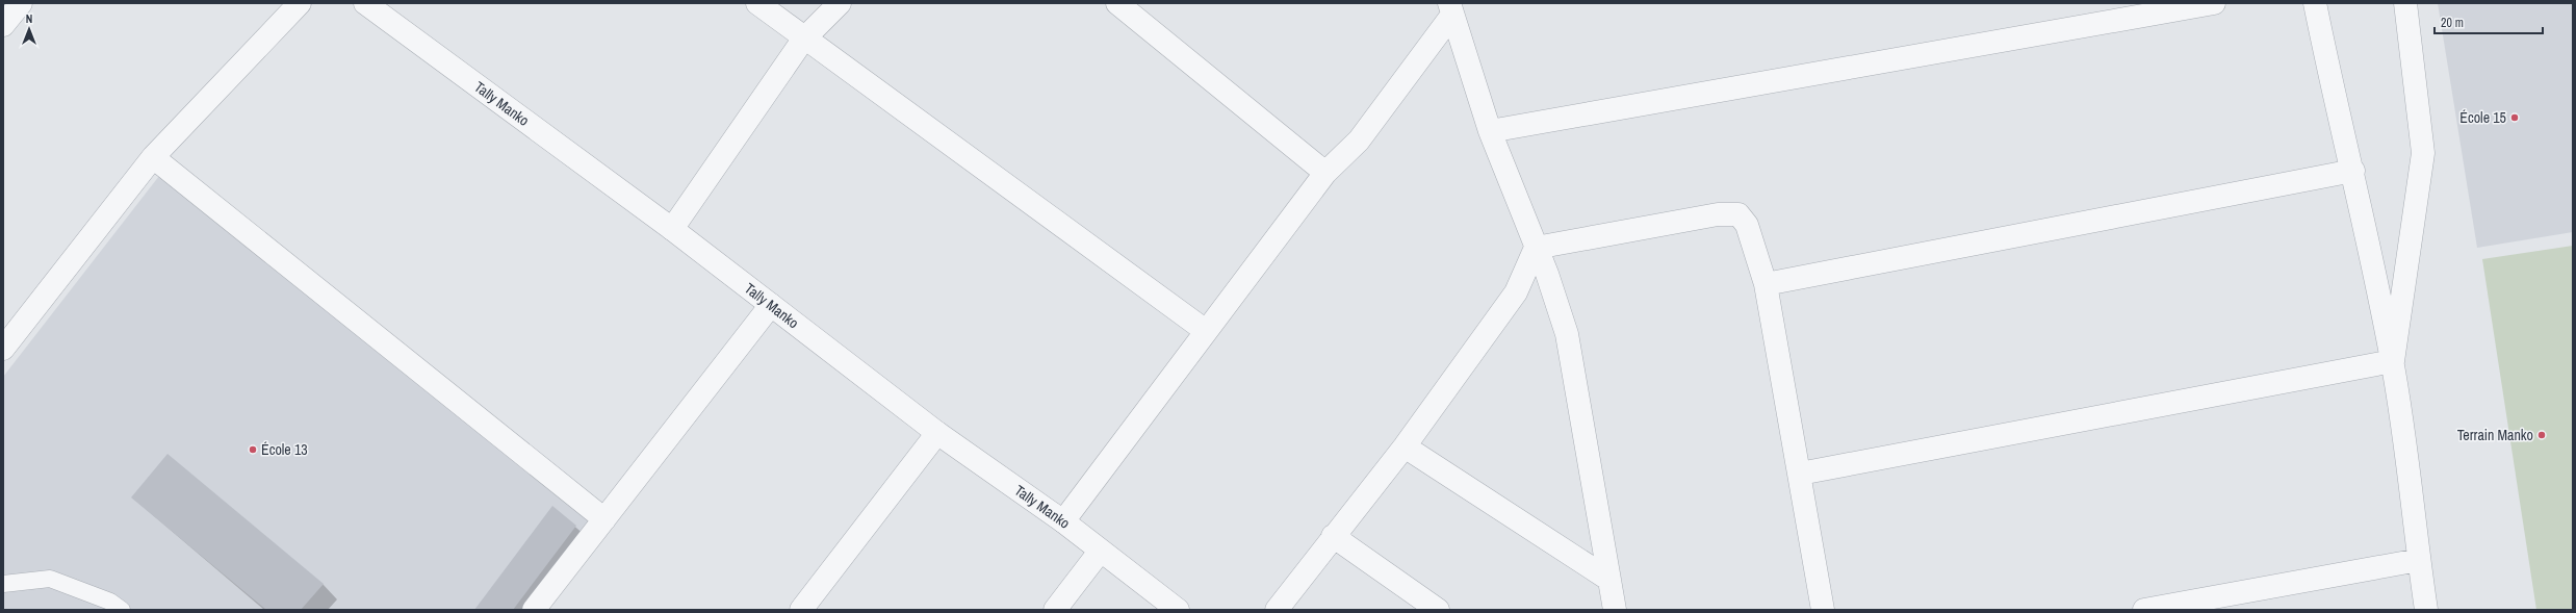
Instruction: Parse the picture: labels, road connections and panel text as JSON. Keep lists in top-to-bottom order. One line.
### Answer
{"streets":{"street":["Tally Manko"]},"places":["École 15","Terrain Manko","École 13"],"scale_bar":"20 m","north":"top"}
